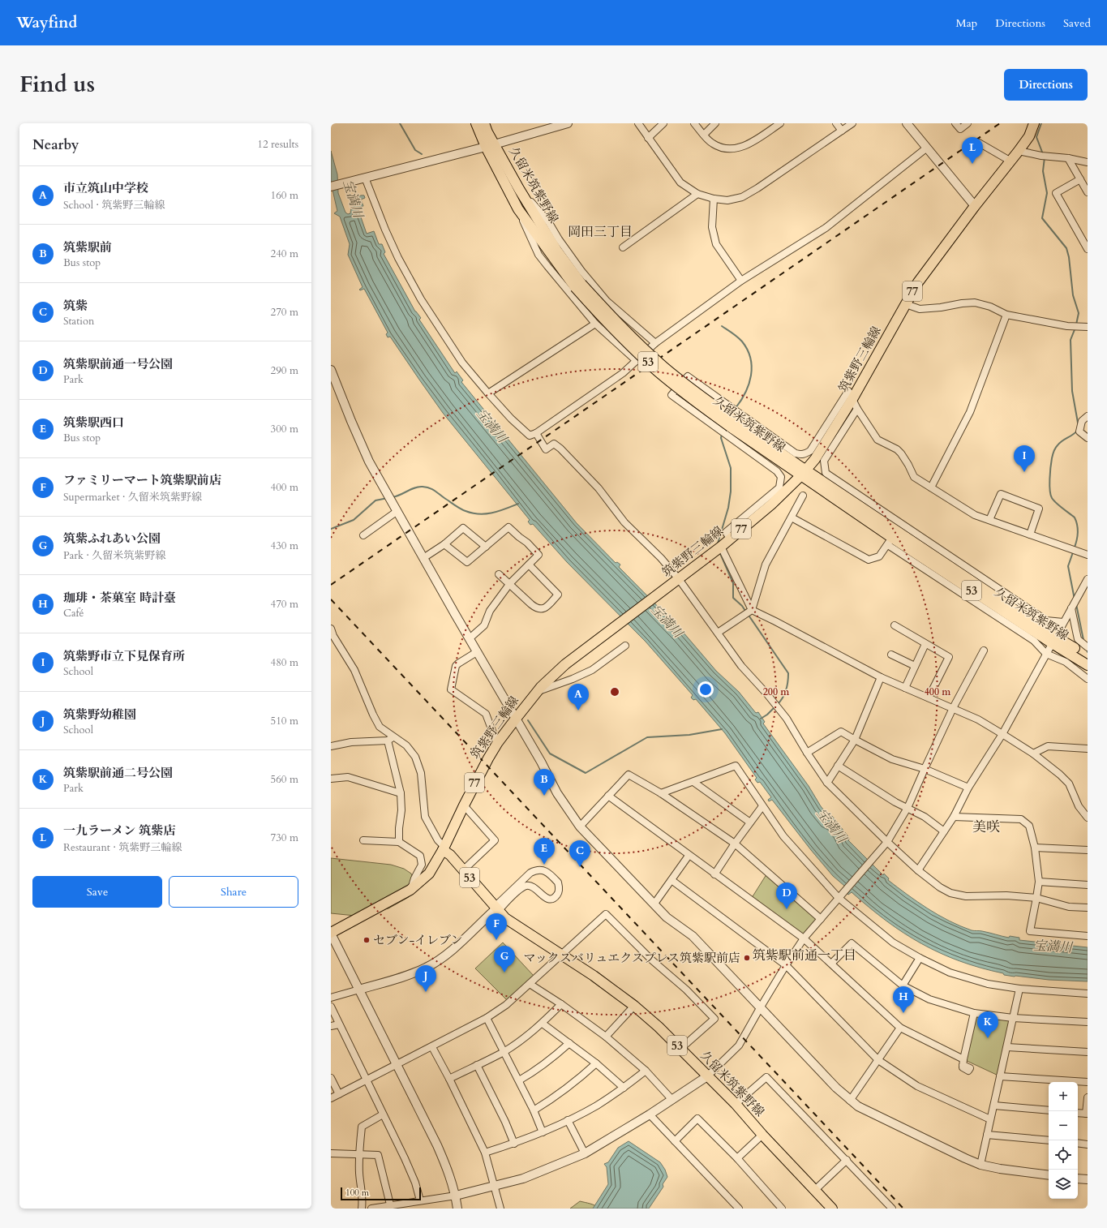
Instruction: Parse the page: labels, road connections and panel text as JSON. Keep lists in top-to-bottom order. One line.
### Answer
{"streets":{"main road":["久留米筑紫野線","77","筑紫野三輪線","53"]},"crossings":[["久留米筑紫野線","筑紫野三輪線"]],"districts":["岡田三丁目","美咲","筑紫駅前通一丁目"],"water":["宝満川"],"places":["セブン-イレブン","マックスバリュエクスプレス筑紫駅前店"],"scale_bar":"100 m","page":{"header":"Wayfind","nav":["Map","Directions","Saved"],"title":"Find us","buttons":["Directions",["Save","Share"]],"heading":["Nearby","12 results"],"pins":["L","I","A","B","E","C","D","F","G","J","H","K"],"list":[{"mark":"A","name":"市立筑山中学校","note":"School · 筑紫野三輪線","value":"160 m"},{"mark":"B","name":"筑紫駅前","note":"Bus stop","value":"240 m"},{"mark":"C","name":"筑紫","note":"Station","value":"270 m"},{"mark":"D","name":"筑紫駅前通一号公園","note":"Park","value":"290 m"},{"mark":"E","name":"筑紫駅西口","note":"Bus stop","value":"300 m"},{"mark":"F","name":"ファミリーマート筑紫駅前店","note":"Supermarket · 久留米筑紫野線","value":"400 m"},{"mark":"G","name":"筑紫ふれあい公園","note":"Park · 久留米筑紫野線","value":"430 m"},{"mark":"H","name":"珈琲・茶菓室 時計臺","note":"Café","value":"470 m"},{"mark":"I","name":"筑紫野市立下見保育所","note":"School","value":"480 m"},{"mark":"J","name":"筑紫野幼稚園","note":"School","value":"510 m"},{"mark":"K","name":"筑紫駅前通二号公園","note":"Park","value":"560 m"},{"mark":"L","name":"一九ラーメン 筑紫店","note":"Restaurant · 筑紫野三輪線","value":"730 m"}],"map_buttons":["+","−"],"scale":"100 m"},"rings":["200 m","400 m"]}
